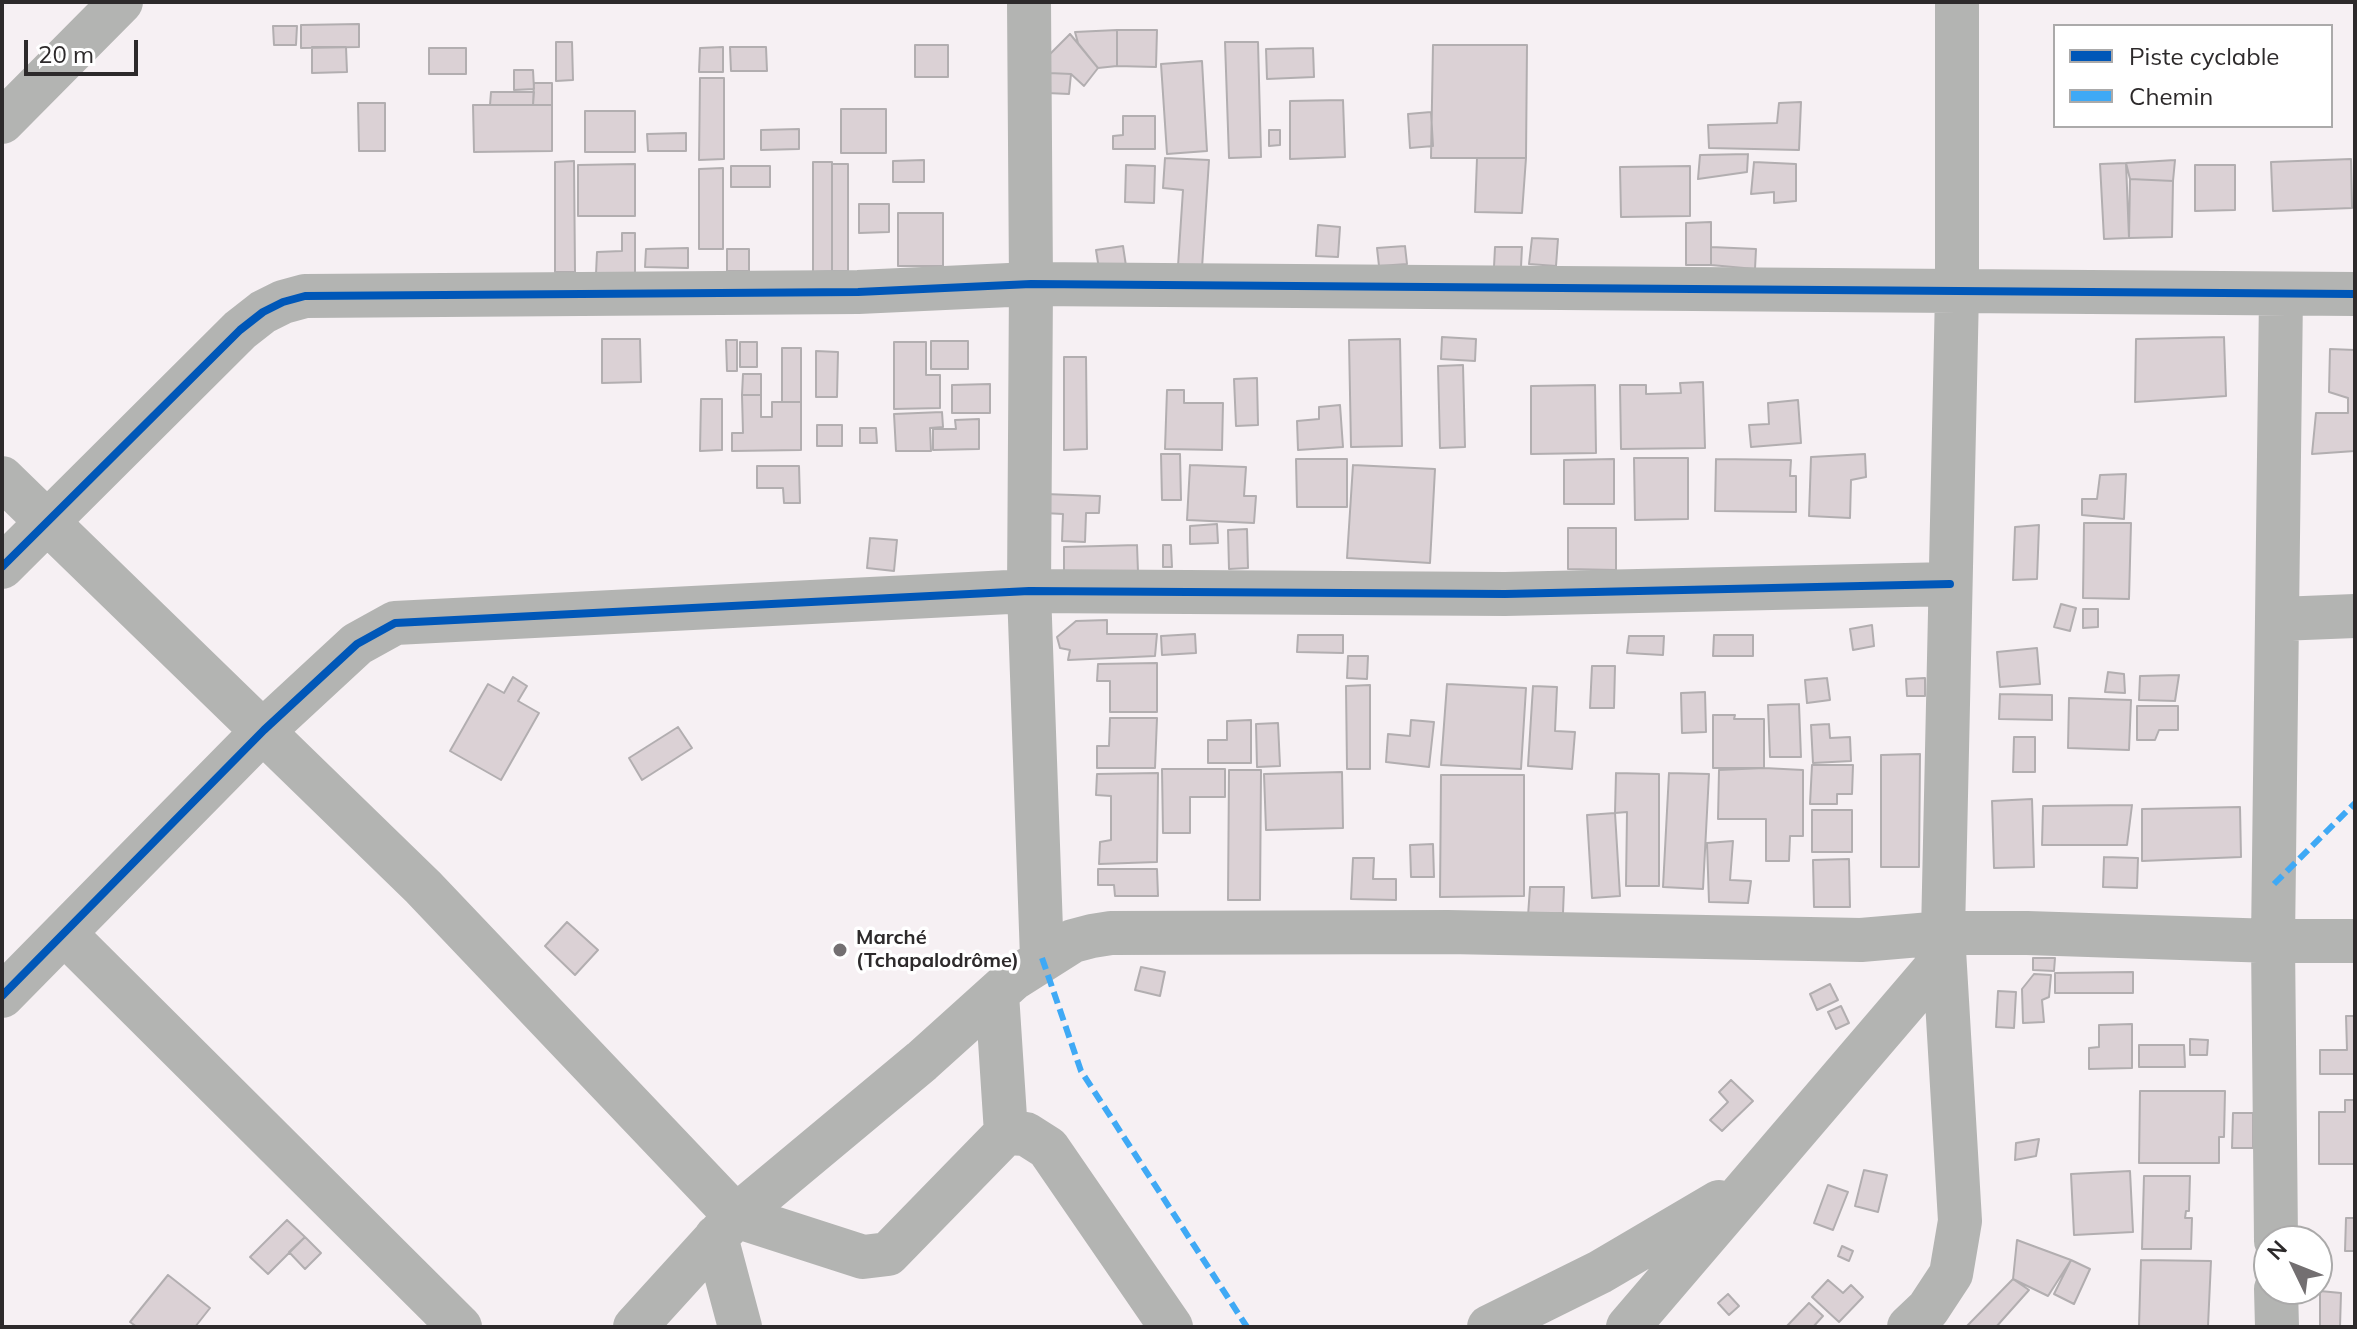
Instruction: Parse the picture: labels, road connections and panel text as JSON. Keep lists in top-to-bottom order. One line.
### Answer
{"places":["Marché (Tchapalodrôme)"],"legend":["Piste cyclable","Chemin"],"scale_bar":"20 m","north":"top left"}
